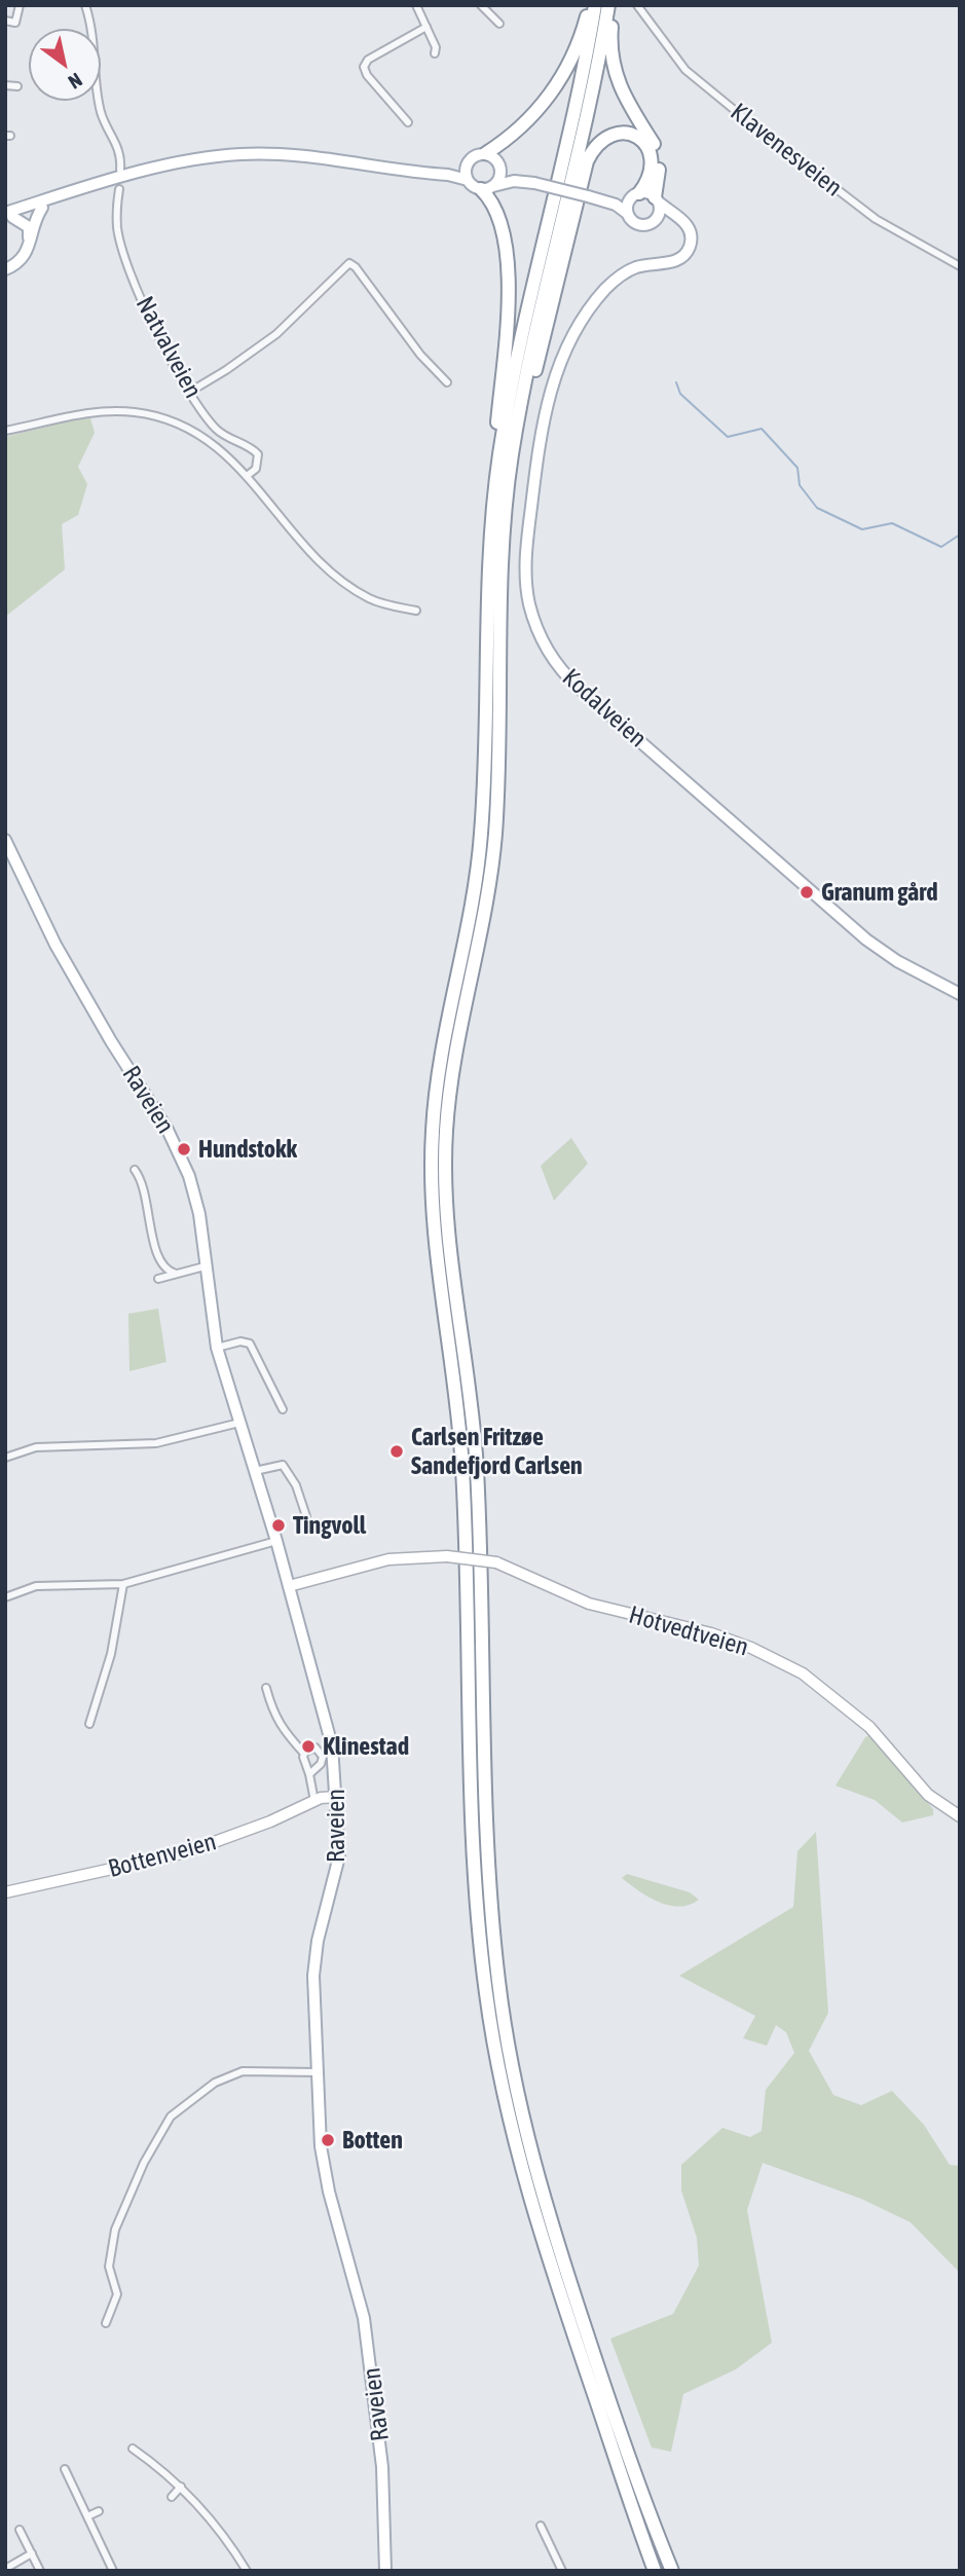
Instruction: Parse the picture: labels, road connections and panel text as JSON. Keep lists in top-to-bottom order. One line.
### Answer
{"streets":{"main road":["Kodalveien","Raveien","Hotvedtveien","Bottenveien"],"street":["Klavenesveien","Natvalveien"]},"crossings":[["Raveien","Hotvedtveien"],["Raveien","Bottenveien"]],"places":["Granum gård","Hundstokk","Carlsen Fritzøe Sandefjord Carlsen","Tingvoll","Klinestad","Botten"],"north":"bottom right"}
